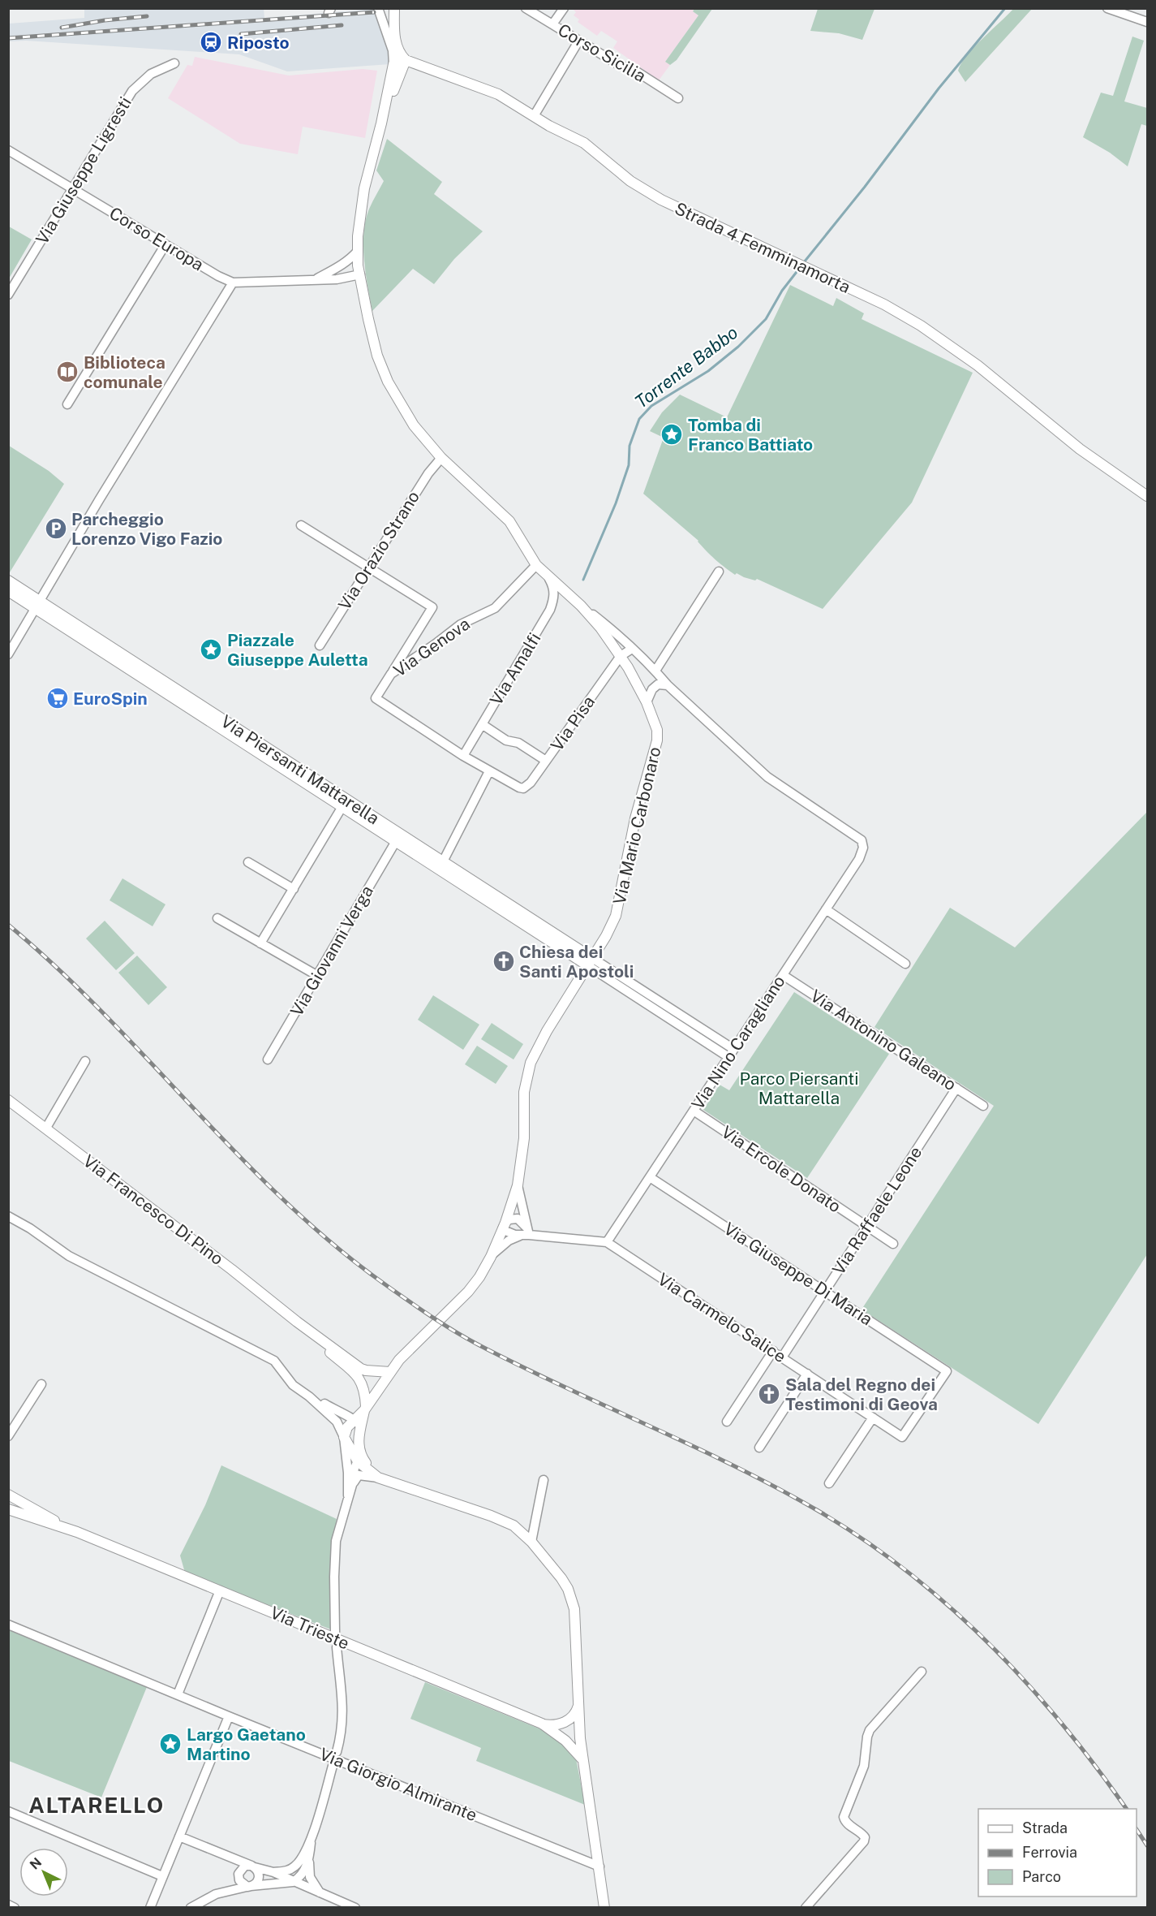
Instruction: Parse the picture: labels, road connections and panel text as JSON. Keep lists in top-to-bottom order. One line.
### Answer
{"streets":{"street":["Corso Sicilia","Via Giuseppe Ligresti","Corso Europa","Strada 4 Femminamorta","Via Orazio Strano","Via Genova","Via Amalfi","Via Pisa","Via Piersanti Mattarella","Via Mario Carbonaro","Via Giovanni Verga","Via Antonino Galeano","Via Nino Caragliano","Via Ercole Donato","Via Francesco Di Pino","Via Raffaele Leone","Via Giuseppe Di Maria","Via Carmelo Salice","Via Trieste","Via Giorgio Almirante"]},"crossings":[["Via Giuseppe Ligresti","Corso Europa"],["Corso Europa","Via Mario Carbonaro"],["Via Orazio Strano","Via Mario Carbonaro"],["Via Genova","Via Amalfi"],["Via Genova","Via Pisa"],["Via Genova","Via Mario Carbonaro"],["Via Amalfi","Via Mario Carbonaro"],["Via Pisa","Via Mario Carbonaro"],["Via Piersanti Mattarella","Via Mario Carbonaro"],["Via Piersanti Mattarella","Via Giovanni Verga"],["Via Antonino Galeano","Via Nino Caragliano"],["Via Antonino Galeano","Via Raffaele Leone"],["Via Nino Caragliano","Via Ercole Donato"],["Via Nino Caragliano","Via Giuseppe Di Maria"],["Via Nino Caragliano","Via Carmelo Salice"],["Via Ercole Donato","Via Raffaele Leone"],["Via Raffaele Leone","Via Giuseppe Di Maria"],["Via Raffaele Leone","Via Carmelo Salice"],["Via Giuseppe Di Maria","Via Carmelo Salice"]],"districts":["ALTARELLO"],"water":["Torrente Babbo"],"parks":["Parco Piersanti Mattarella"],"places":{"station":["Riposto"],"library":["Biblioteca comunale"],"place":["Tomba di Franco Battiato","Piazzale Giuseppe Auletta","Largo Gaetano Martino"],"parking":["Parcheggio Lorenzo Vigo Fazio"],"supermarket":["EuroSpin"],"church":["Chiesa dei Santi Apostoli","Sala del Regno dei Testimoni di Geova"]},"legend":["Strada","Ferrovia","Parco"],"north":"top left"}
